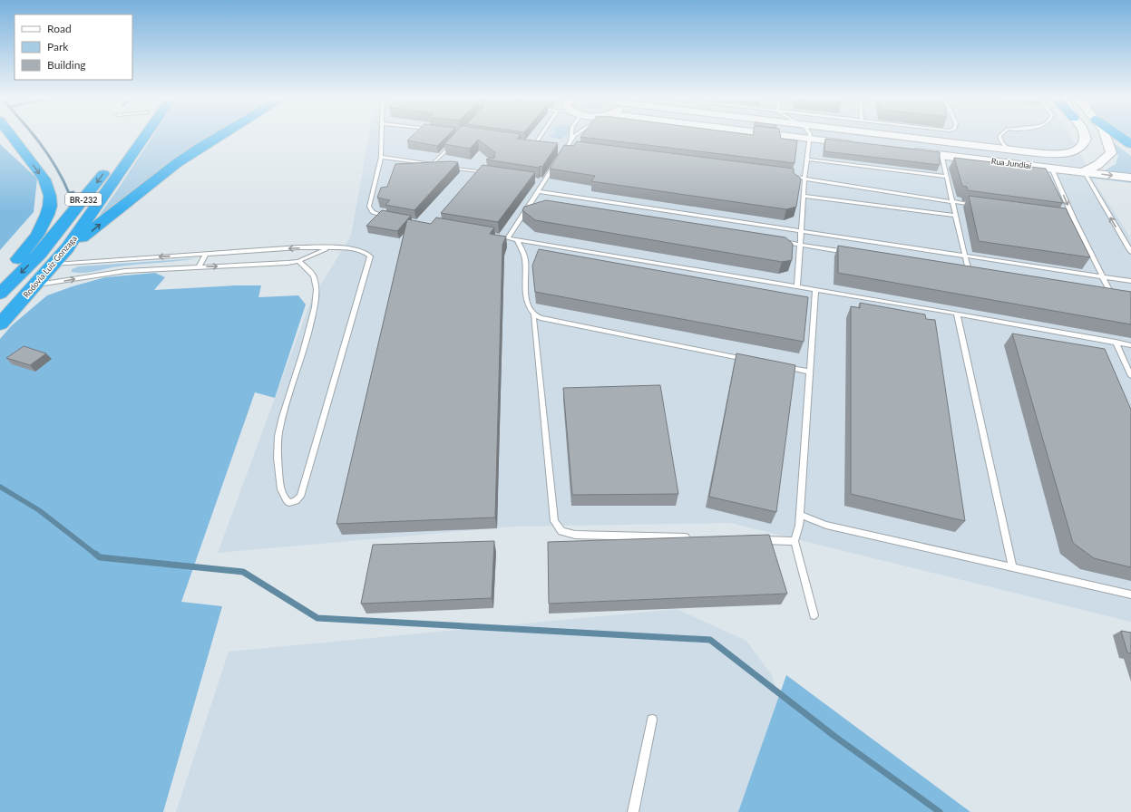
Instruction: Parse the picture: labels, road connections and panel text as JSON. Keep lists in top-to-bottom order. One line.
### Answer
{"streets":{"highway":["BR-232","Rodovia Luiz Gonzaga"],"street":["Rua Jundiaí"]},"legend":["Road","Park","Building"]}
